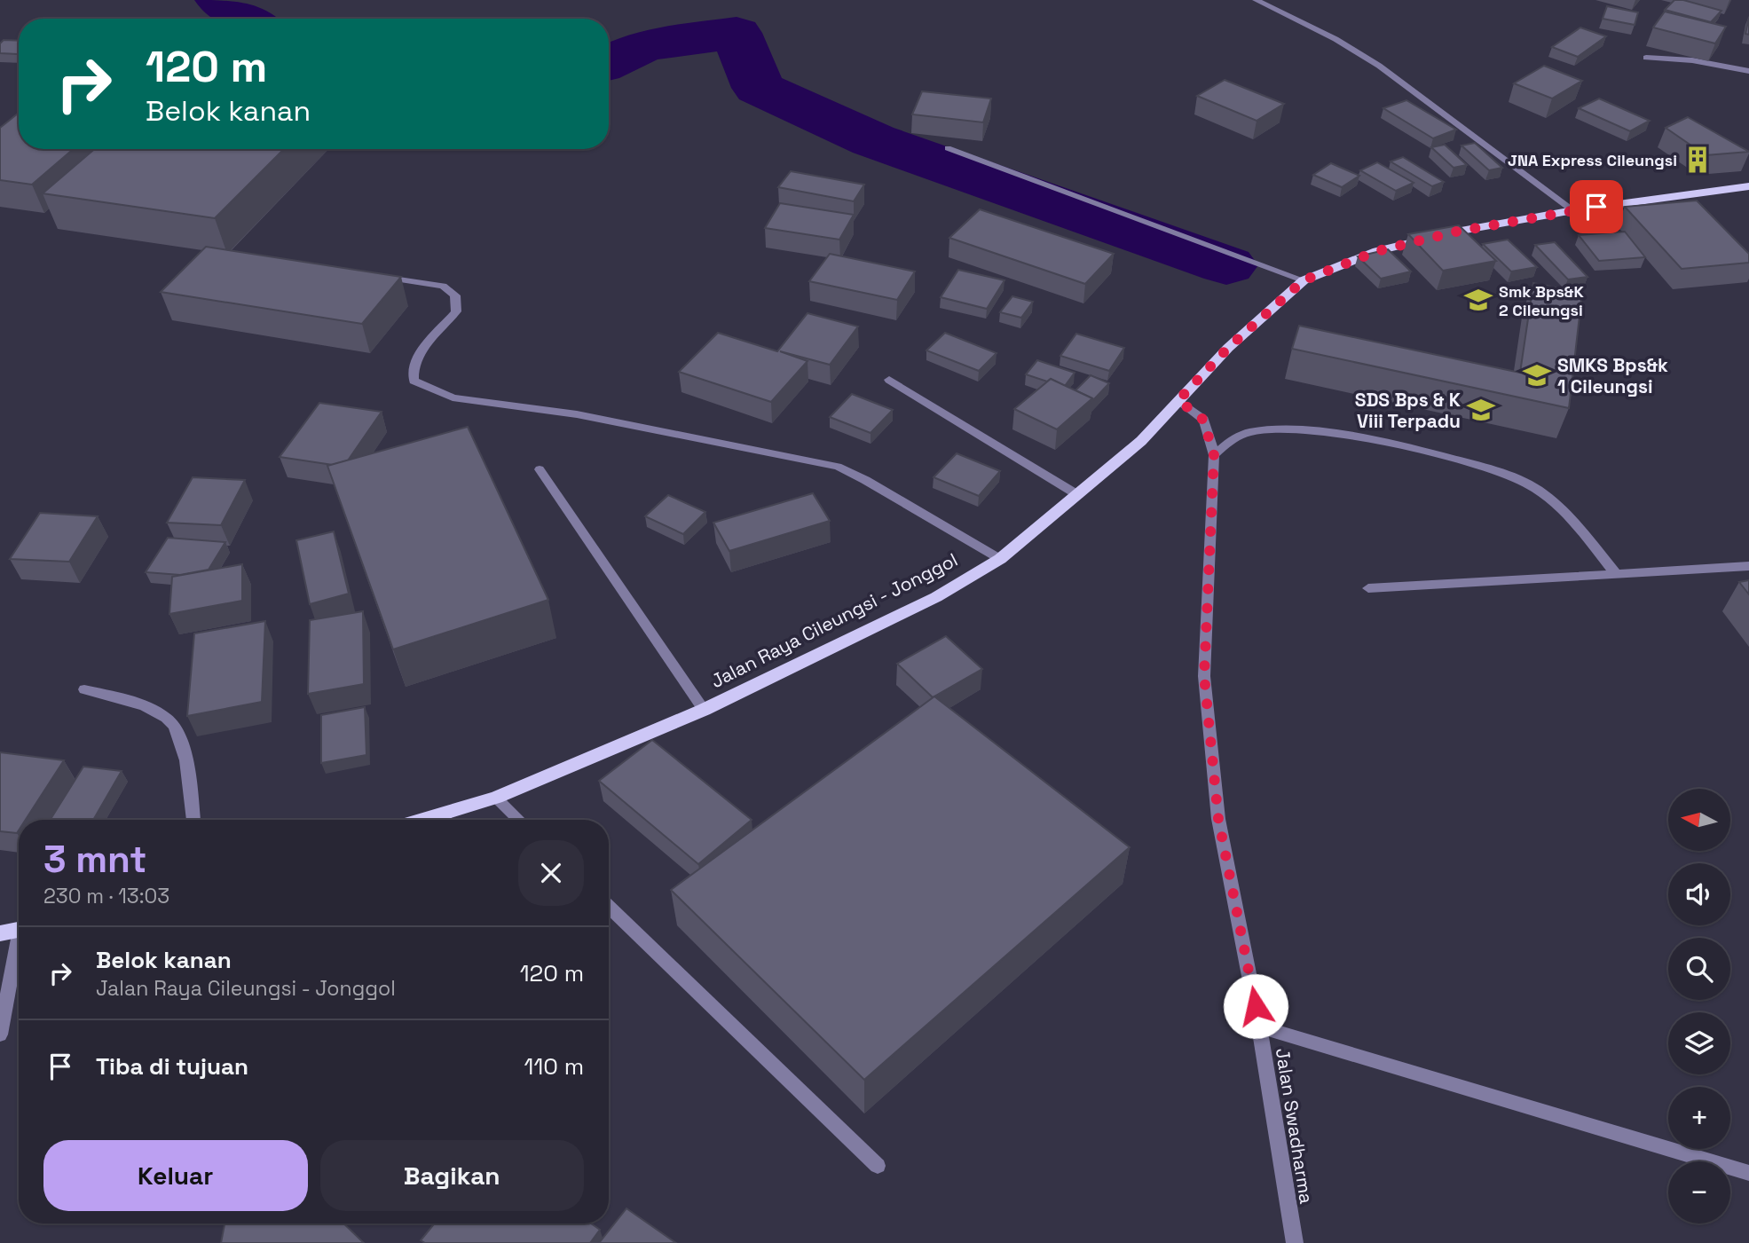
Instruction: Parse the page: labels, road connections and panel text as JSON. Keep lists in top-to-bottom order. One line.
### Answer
{"streets":{"main road":["Jalan Raya Cileungsi - Jonggol"],"street":["Jalan Swadharma"]},"crossings":[["Jalan Raya Cileungsi - Jonggol","Jalan Swadharma"]],"places":{"building":["JNA Express Cileungsi"],"school or university":["Smk Bps&K 2 Cileungsi","SMKS Bps&k 1 Cileungsi","SDS Bps & K Viii Terpadu"]},"north":"left","page":{"turn":["120 m","Belok kanan"],"map_buttons":["+","−"],"heading":["3 mnt","230 m · 13:03"],"list":[{"name":"Belok kanan","note":"Jalan Raya Cileungsi - Jonggol","value":"120 m"},{"name":"Tiba di tujuan","value":"110 m"}],"buttons":["Keluar","Bagikan"]}}
